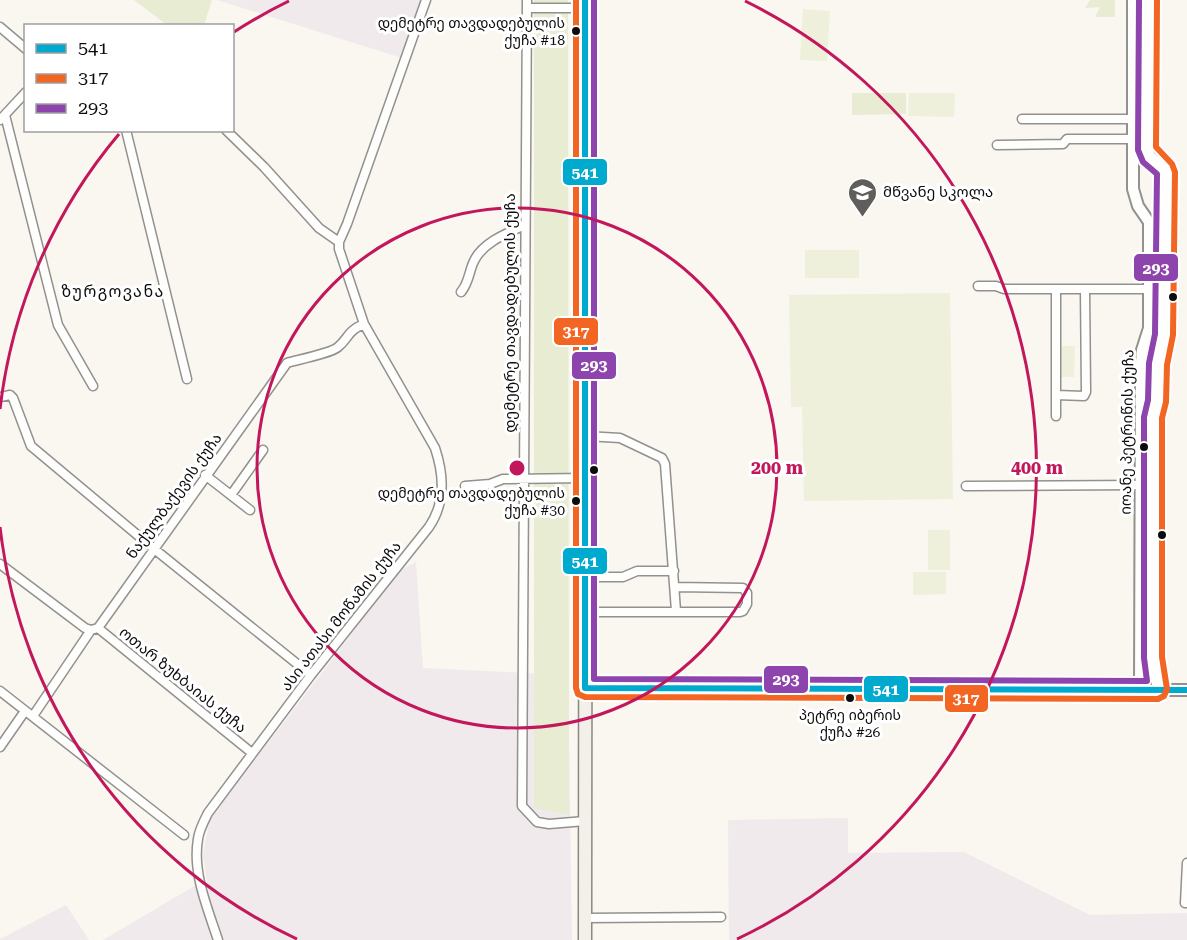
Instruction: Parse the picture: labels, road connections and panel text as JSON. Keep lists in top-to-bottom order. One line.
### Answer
{"streets":{"street":["დემეტრე თავდადებულის ქუჩა","იოანე პეტრიწის ქუჩა","ნაქულბაქევის ქუჩა","ასი ათასი მოწამის ქუჩა","ოთარ ზუხბაიას ქუჩა"]},"crossings":[["ნაქულბაქევის ქუჩა","ასი ათასი მოწამის ქუჩა"],["ნაქულბაქევის ქუჩა","ოთარ ზუხბაიას ქუჩა"],["ასი ათასი მოწამის ქუჩა","ოთარ ზუხბაიას ქუჩა"]],"districts":["ზურგოვანა"],"places":{"other":["დემეტრე თავდადებულის ქუჩა #18","დემეტრე თავდადებულის ქუჩა #30","პეტრე იბერის ქუჩა #26"],"school or university":["მწვანე სკოლა"]},"lines":["transit line 541","transit line 317","transit line 293"],"legend":["541","317","293"],"rings":["200 m","400 m"]}
